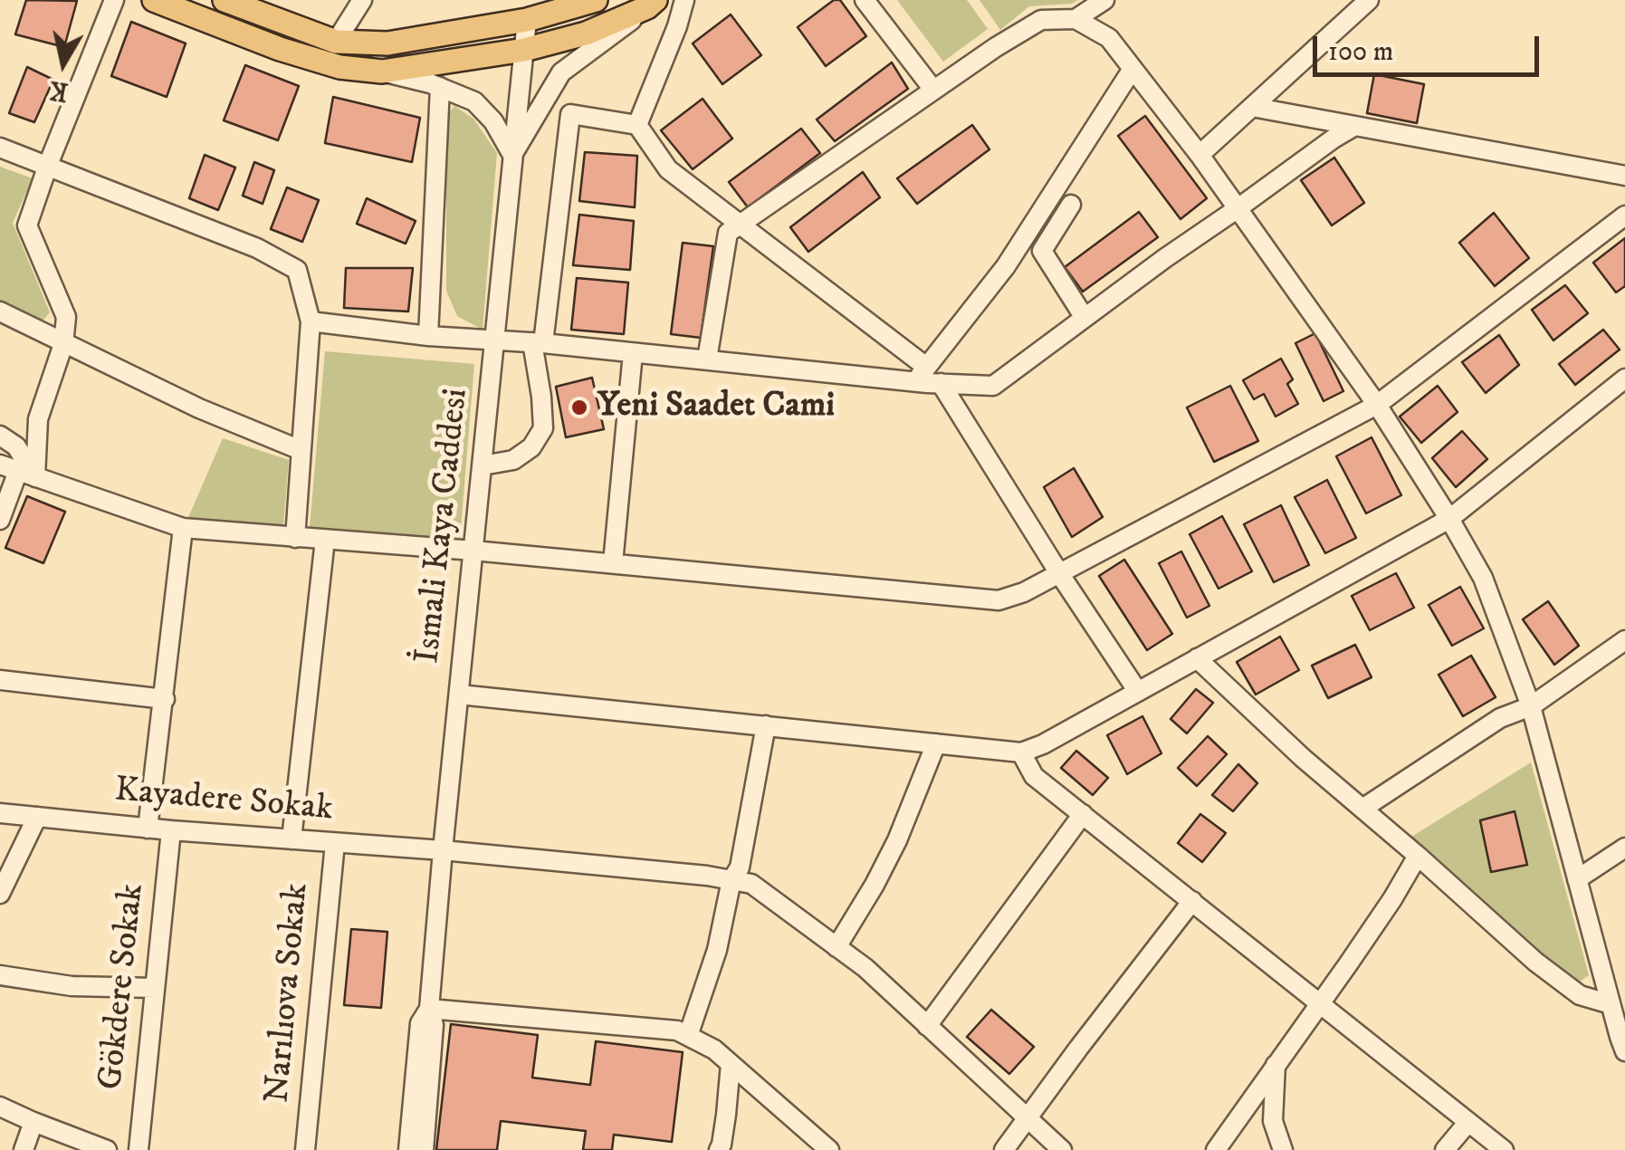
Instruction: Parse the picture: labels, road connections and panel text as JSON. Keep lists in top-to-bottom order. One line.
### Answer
{"streets":{"street":["İsmali Kaya Caddesi","Kayadere Sokak","Gökdere Sokak","Narılıova Sokak"]},"crossings":[["İsmali Kaya Caddesi","Kayadere Sokak"],["Kayadere Sokak","Gökdere Sokak"],["Kayadere Sokak","Narılıova Sokak"]],"places":["Yeni Saadet Cami"],"scale_bar":"100 m","north":"bottom"}
